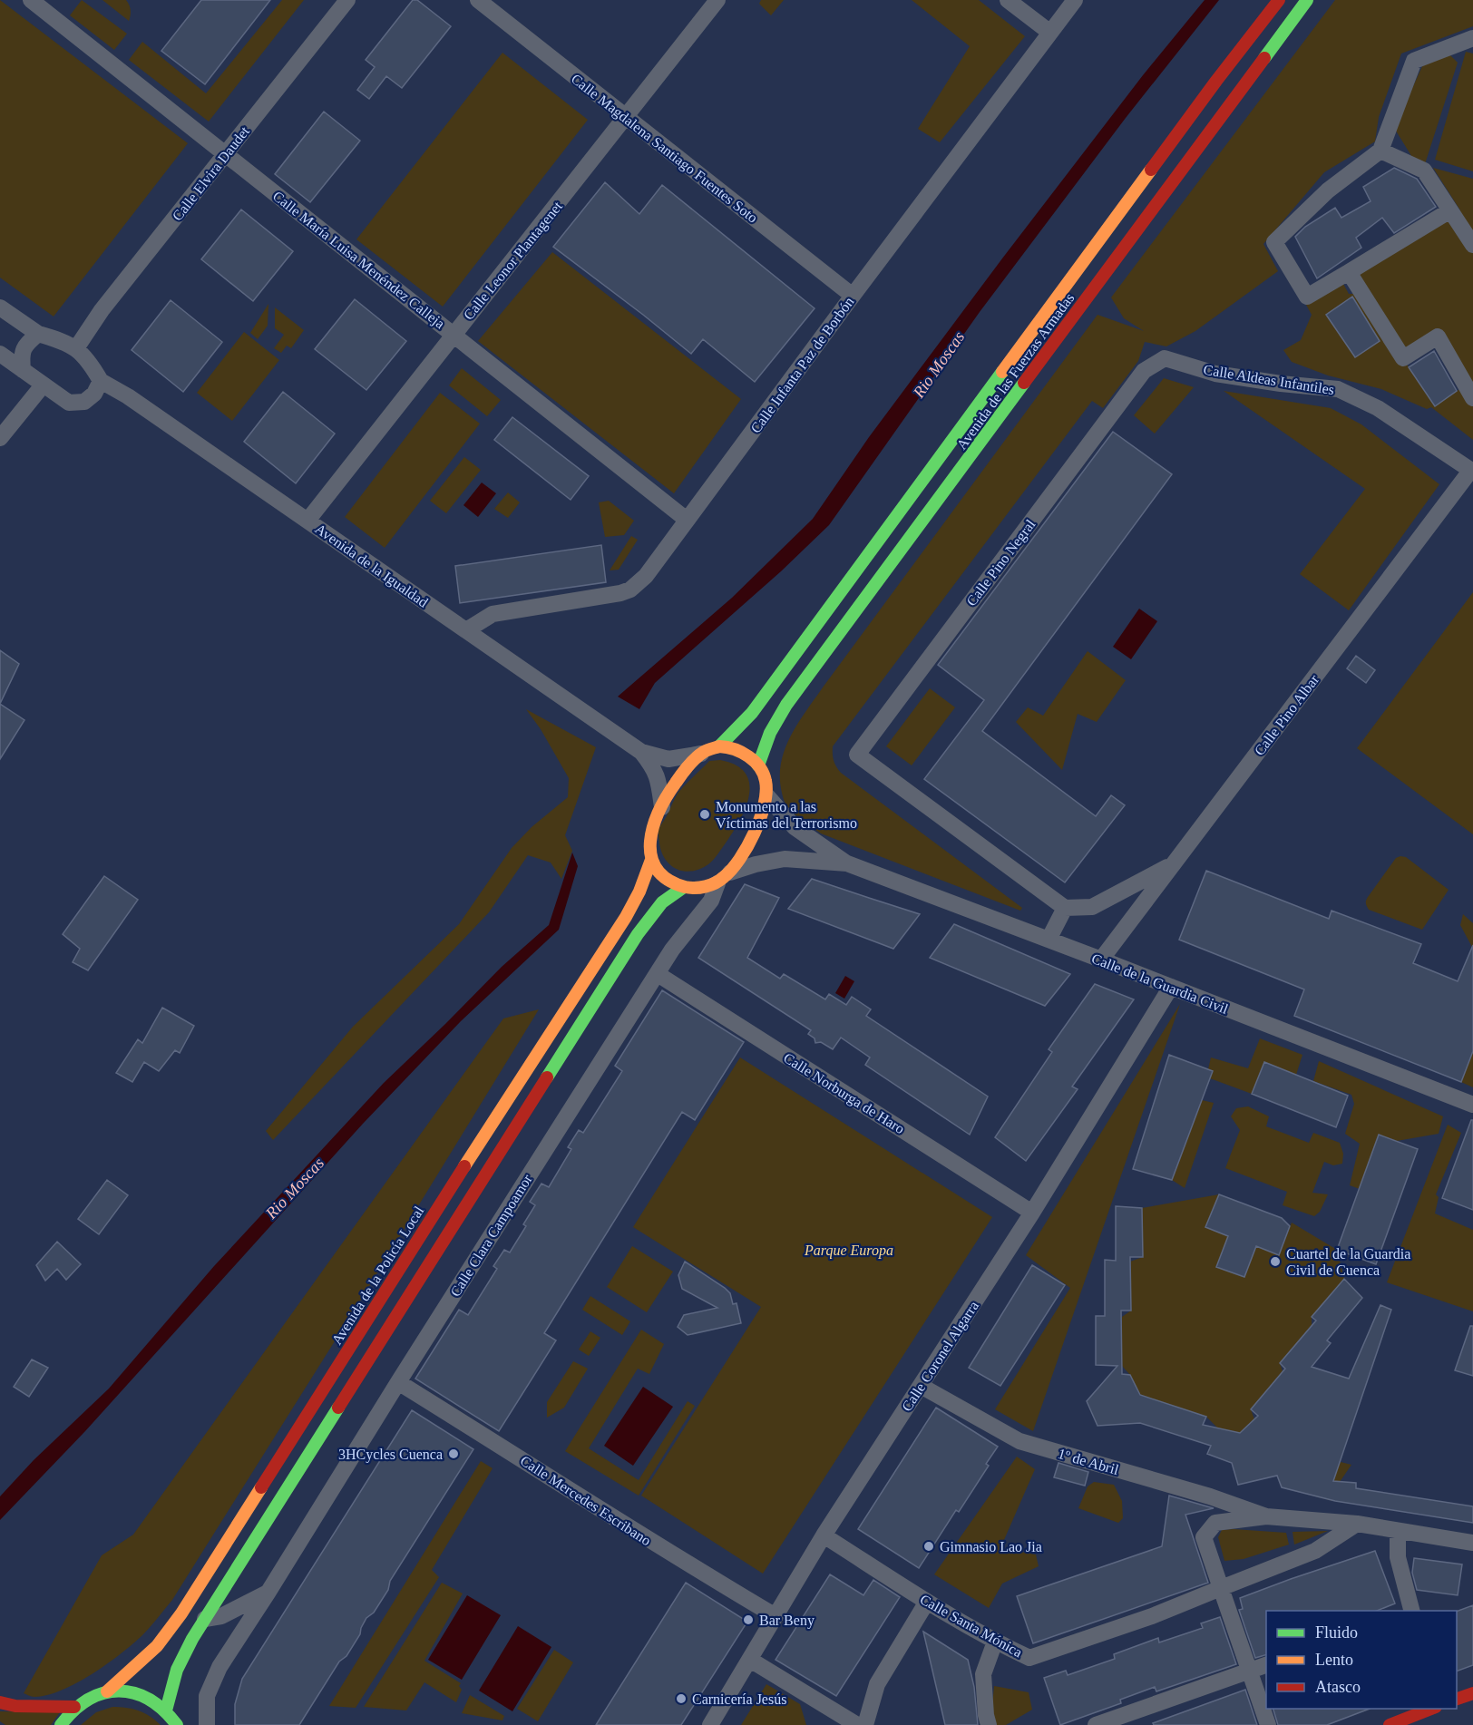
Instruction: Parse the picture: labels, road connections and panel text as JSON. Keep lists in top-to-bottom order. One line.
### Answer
{"streets":{"main road":["Avenida de las Fuerzas Armadas","Avenida de la Policía Local"],"street":["Calle Magdalena Santiago Fuentes Soto","Calle Elvira Daudet","Calle María Luisa Menéndez Calleja","Calle Leonor Plantagenet","Calle Infanta Paz de Borbón","Calle Aldeas Infantiles","Calle Pino Negral","Avenida de la Igualdad","Calle Pino Albar","Calle de la Guardia Civil","Calle Norburga de Haro","Calle Clara Campoamor","Calle Coronel Algarra","1º de Abril","Calle Mercedes Escribano","Calle Santa Mónica"]},"crossings":[["Calle Magdalena Santiago Fuentes Soto","Calle Leonor Plantagenet"],["Calle Magdalena Santiago Fuentes Soto","Calle Infanta Paz de Borbón"],["Calle Elvira Daudet","Calle María Luisa Menéndez Calleja"],["Calle Elvira Daudet","Avenida de la Igualdad"],["Calle María Luisa Menéndez Calleja","Calle Leonor Plantagenet"],["Calle María Luisa Menéndez Calleja","Calle Infanta Paz de Borbón"],["Calle Leonor Plantagenet","Avenida de la Igualdad"],["Calle Infanta Paz de Borbón","Avenida de la Igualdad"],["Avenida de las Fuerzas Armadas","Avenida de la Igualdad"],["Avenida de las Fuerzas Armadas","Calle de la Guardia Civil"],["Avenida de las Fuerzas Armadas","Calle Clara Campoamor"],["Avenida de las Fuerzas Armadas","Avenida de la Policía Local"],["Calle Aldeas Infantiles","Calle Pino Negral"],["Calle Aldeas Infantiles","Calle Pino Albar"],["Avenida de la Igualdad","Calle de la Guardia Civil"],["Avenida de la Igualdad","Calle Clara Campoamor"],["Avenida de la Igualdad","Avenida de la Policía Local"],["Calle Pino Albar","Calle de la Guardia Civil"],["Calle de la Guardia Civil","Calle Clara Campoamor"],["Calle de la Guardia Civil","Avenida de la Policía Local"],["Calle de la Guardia Civil","Calle Coronel Algarra"],["Calle Norburga de Haro","Calle Clara Campoamor"],["Calle Norburga de Haro","Calle Coronel Algarra"],["Calle Clara Campoamor","Avenida de la Policía Local"],["Calle Clara Campoamor","Calle Mercedes Escribano"],["Calle Coronel Algarra","1º de Abril"],["Calle Coronel Algarra","Calle Mercedes Escribano"],["Calle Coronel Algarra","Calle Santa Mónica"]],"water":["Rio Moscas"],"parks":["Parque Europa"],"places":["Monumento a las Víctimas del Terrorismo","Cuartel de la Guardia Civil de Cuenca","3HCycles Cuenca","Gimnasio Lao Jia","Bar Beny","Carnicería Jesús"],"legend":["Fluido","Lento","Atasco"]}
